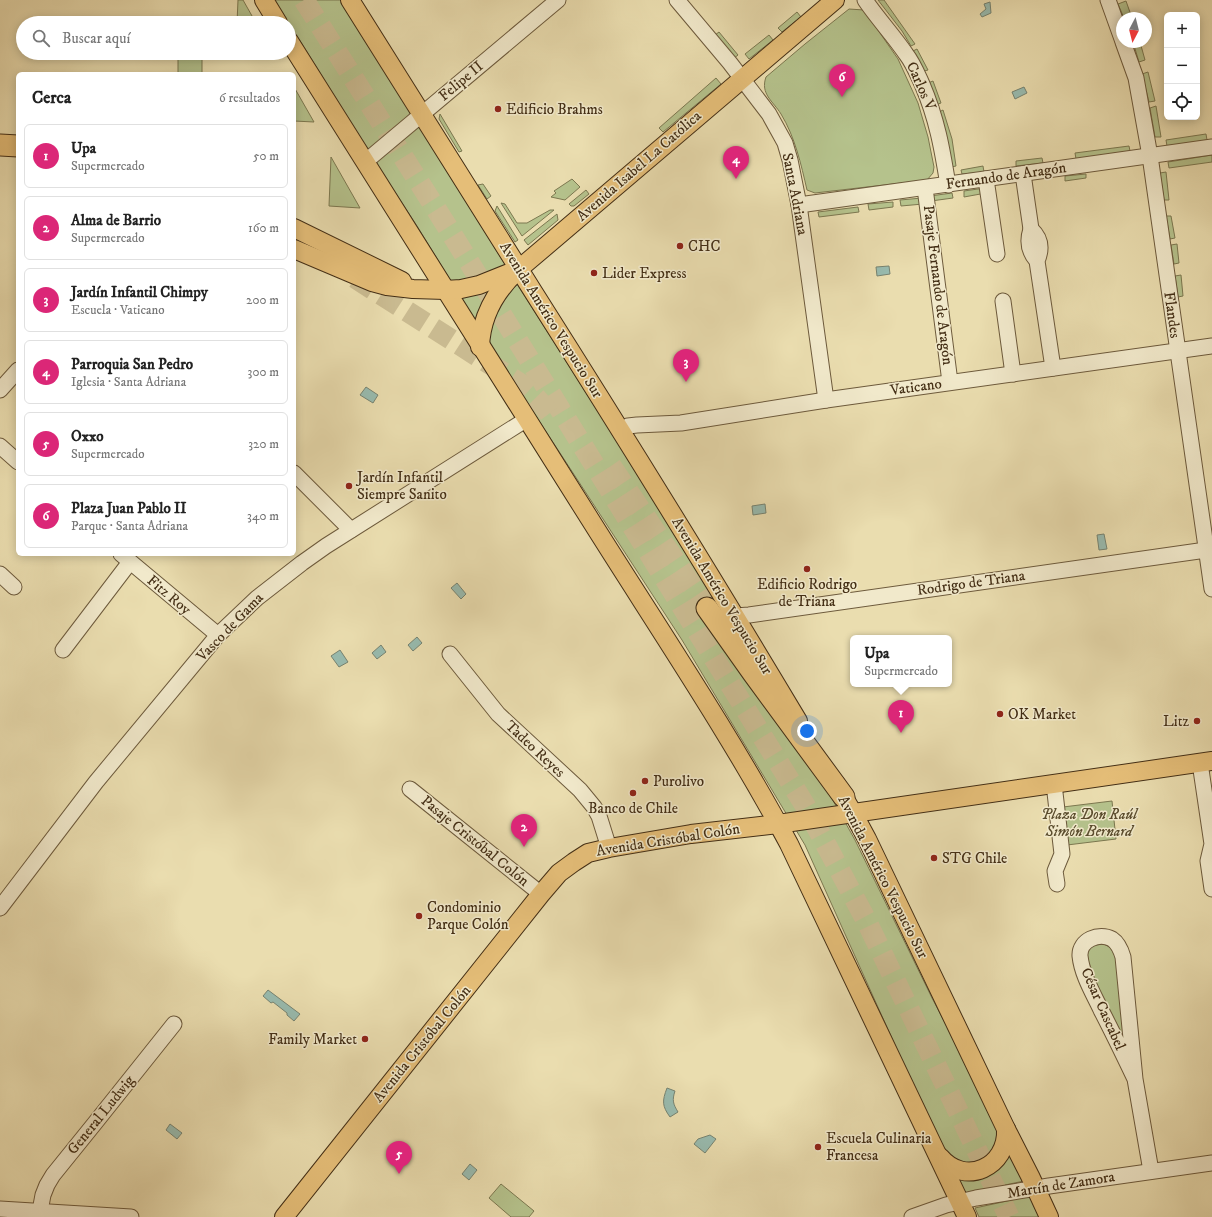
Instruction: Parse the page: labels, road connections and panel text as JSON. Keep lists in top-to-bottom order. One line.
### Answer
{"streets":{"main road":["Avenida Isabel La Católica","Avenida Américo Vespucio Sur","Avenida Cristóbal Colón"],"street":["Felipe II","Carlos V","Fernando de Aragón","Santa Adriana","Pasaje Fernando de Aragón","Flandes","Vaticano","Rodrigo de Triana","Fitz Roy","Vasco de Gama","Tadeo Reyes","Pasaje Cristóbal Colón","César Cascabel","General Ludwig","Martín de Zamora"]},"crossings":[["Felipe II","Avenida Américo Vespucio Sur"],["Carlos V","Fernando de Aragón"],["Avenida Isabel La Católica","Santa Adriana"],["Avenida Isabel La Católica","Avenida Américo Vespucio Sur"],["Fernando de Aragón","Santa Adriana"],["Fernando de Aragón","Pasaje Fernando de Aragón"],["Fernando de Aragón","Flandes"],["Santa Adriana","Vaticano"],["Pasaje Fernando de Aragón","Vaticano"],["Flandes","Vaticano"],["Flandes","Rodrigo de Triana"],["Avenida Américo Vespucio Sur","Vaticano"],["Avenida Américo Vespucio Sur","Rodrigo de Triana"],["Avenida Américo Vespucio Sur","Avenida Cristóbal Colón"],["Avenida Américo Vespucio Sur","Martín de Zamora"],["Fitz Roy","Vasco de Gama"],["Tadeo Reyes","Avenida Cristóbal Colón"],["Avenida Cristóbal Colón","Pasaje Cristóbal Colón"],["César Cascabel","Martín de Zamora"]],"parks":["Plaza Don Raúl Simón Bernard"],"places":["Edificio Brahms","CHC","Lider Express","Jardín Infantil Siempre Sanito","Edificio Rodrigo de Triana","OK Market","Litz","Purolivo","Banco de Chile","STG Chile","Condominio Parque Colón","Family Market","Escuela Culinaria Francesa"],"north":"bottom","page":{"map_buttons":["+","−"],"search":"Buscar aquí","pins":["6","4","3","1","2","5"],"heading":["Cerca","6 resultados"],"list":[{"mark":"1","name":"Upa","note":"Supermercado","value":"50 m"},{"mark":"2","name":"Alma de Barrio","note":"Supermercado","value":"160 m"},{"mark":"3","name":"Jardín Infantil Chimpy","note":"Escuela · Vaticano","value":"200 m"},{"mark":"4","name":"Parroquia San Pedro","note":"Iglesia · Santa Adriana","value":"300 m"},{"mark":"5","name":"Oxxo","note":"Supermercado","value":"320 m"},{"mark":"6","name":"Plaza Juan Pablo II","note":"Parque · Santa Adriana","value":"340 m"}],"popup":["Upa","Supermercado"]}}
